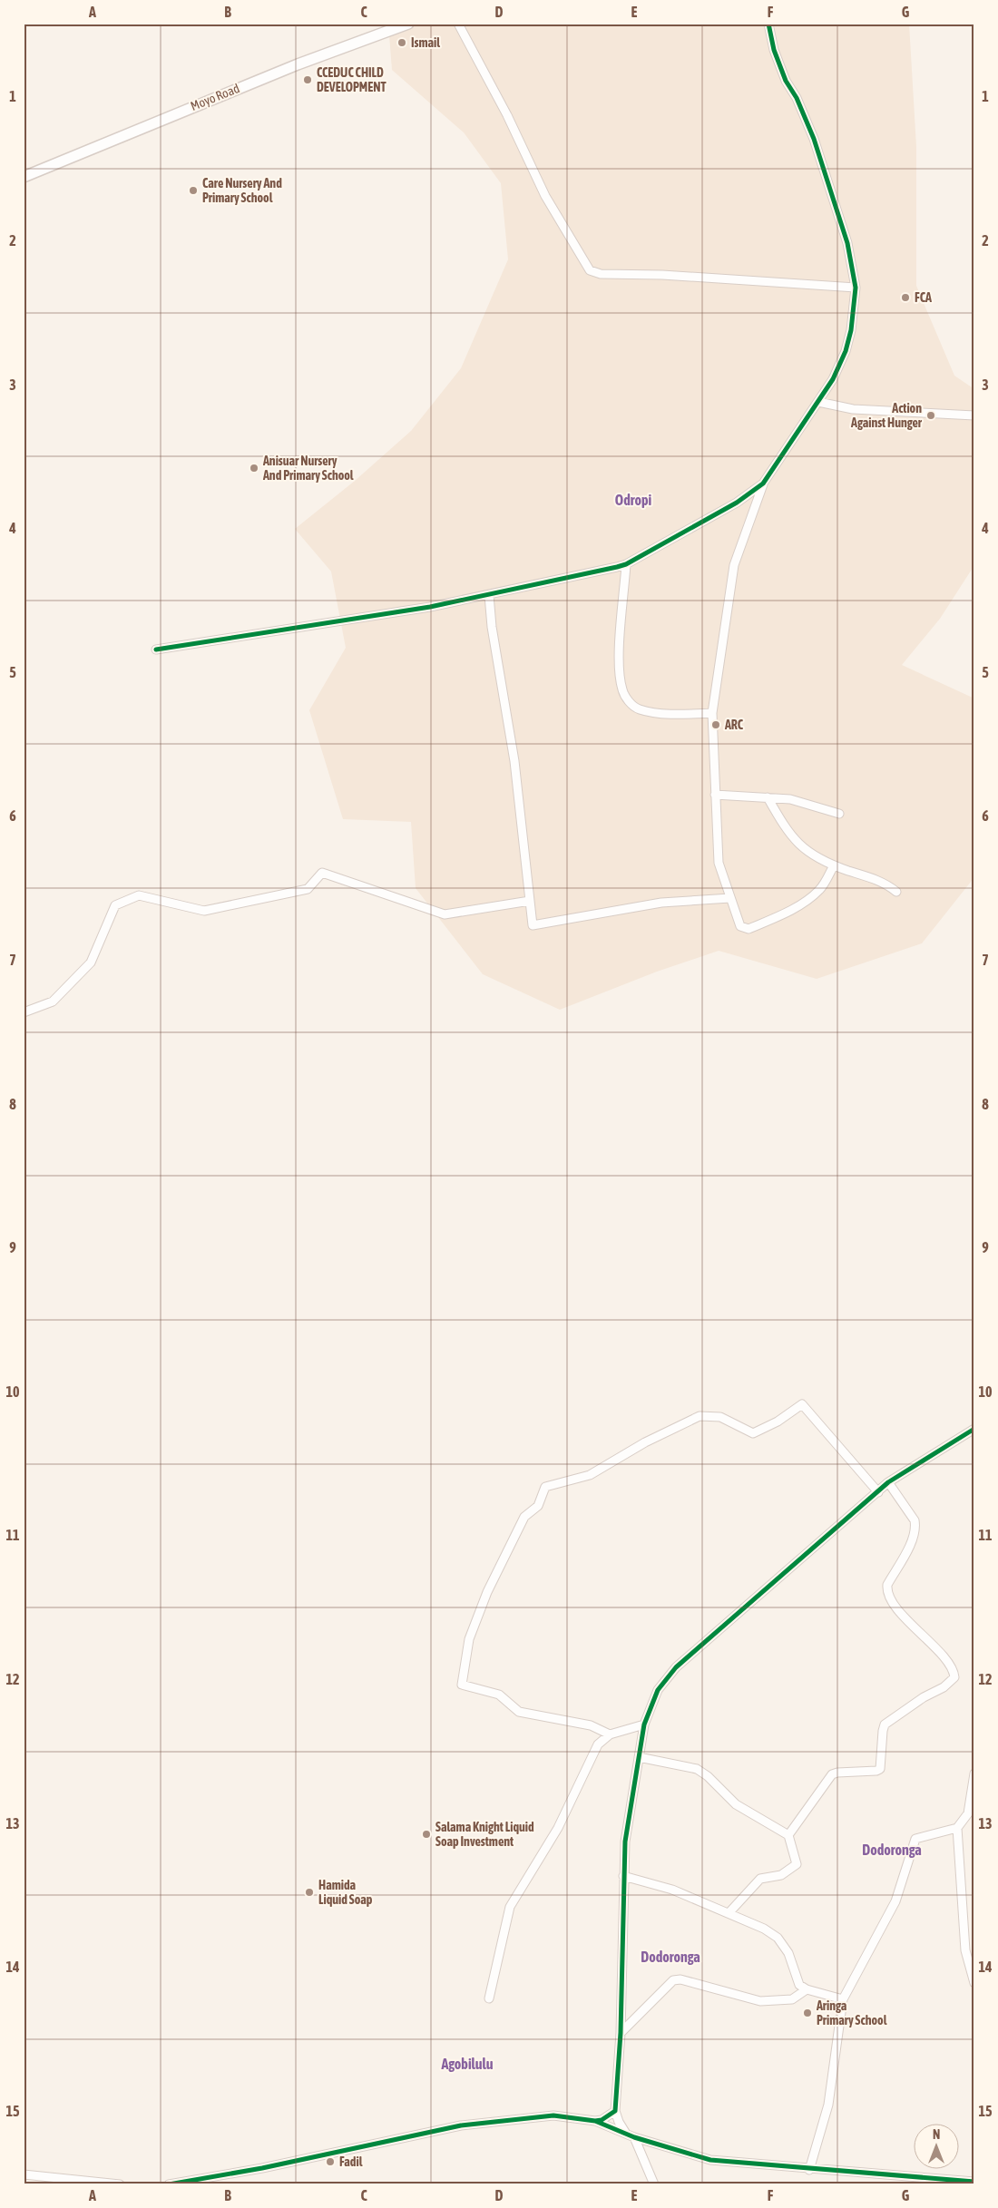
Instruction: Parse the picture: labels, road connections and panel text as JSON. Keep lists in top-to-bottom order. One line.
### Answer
{"streets":{"main road":["Moyo Road"]},"districts":["Odropi","Dodoronga","Dodoronga","Agobilulu"],"places":["Ismail","CCEDUC CHILD DEVELOPMENT","Care Nursery And Primary School","FCA","Action Against Hunger","Anisuar Nursery And Primary School","ARC","Salama Knight Liquid Soap Investment","Hamida Liquid Soap","Aringa Primary School","Fadil"],"north":"top","grid":{"columns":["A","B","C","D","E","F","G"],"rows":["1","2","3","4","5","6","7","8","9","10","11","12","13","14","15"]}}
